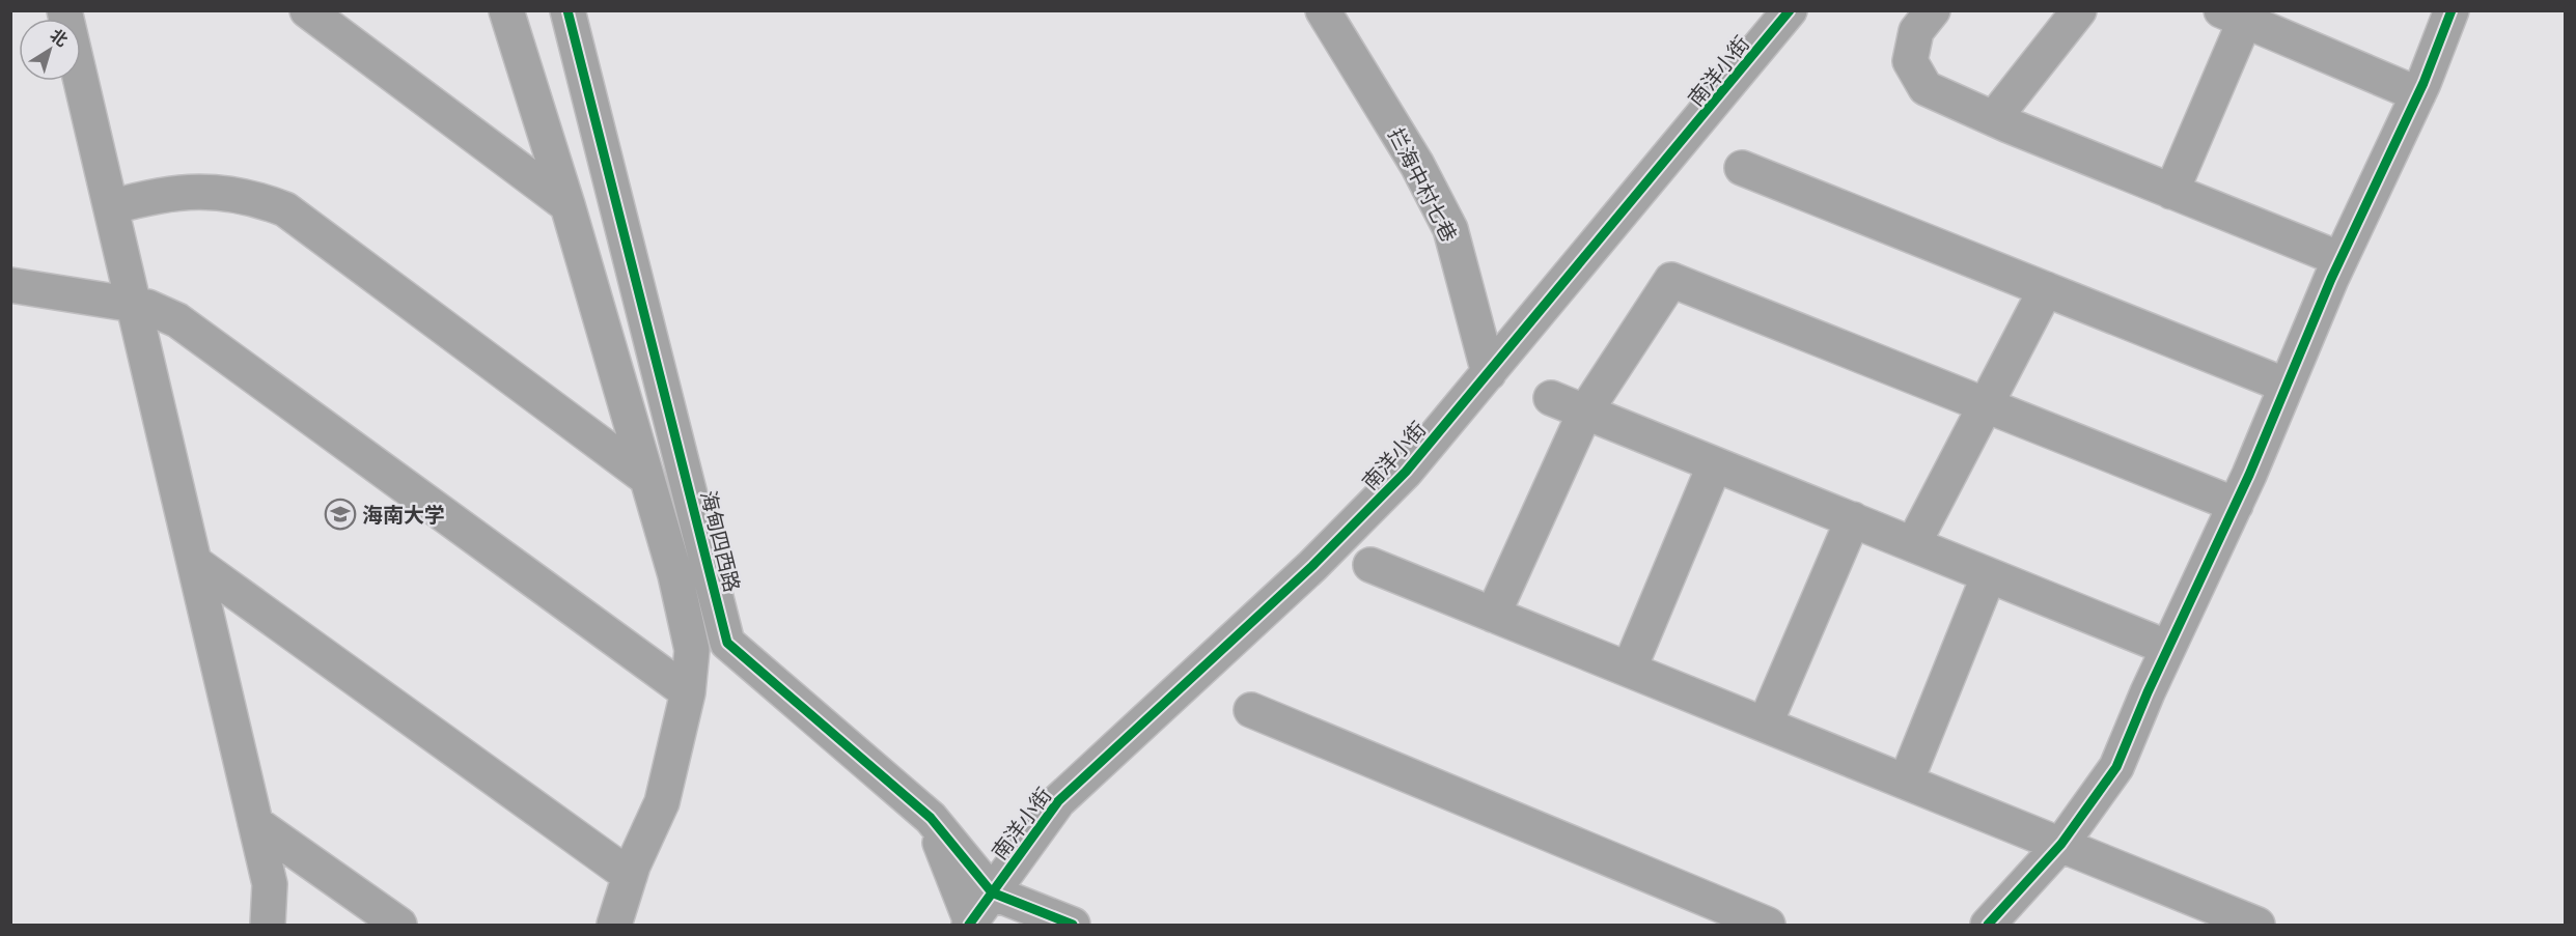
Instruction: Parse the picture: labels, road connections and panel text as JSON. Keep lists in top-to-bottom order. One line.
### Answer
{"streets":{"street":["南洋小街","拦海中村七巷","海甸四西路"]},"crossings":[["南洋小街","拦海中村七巷"],["南洋小街","海甸四西路"]],"places":{"school or university":["海南大学"]},"north":"top right"}
